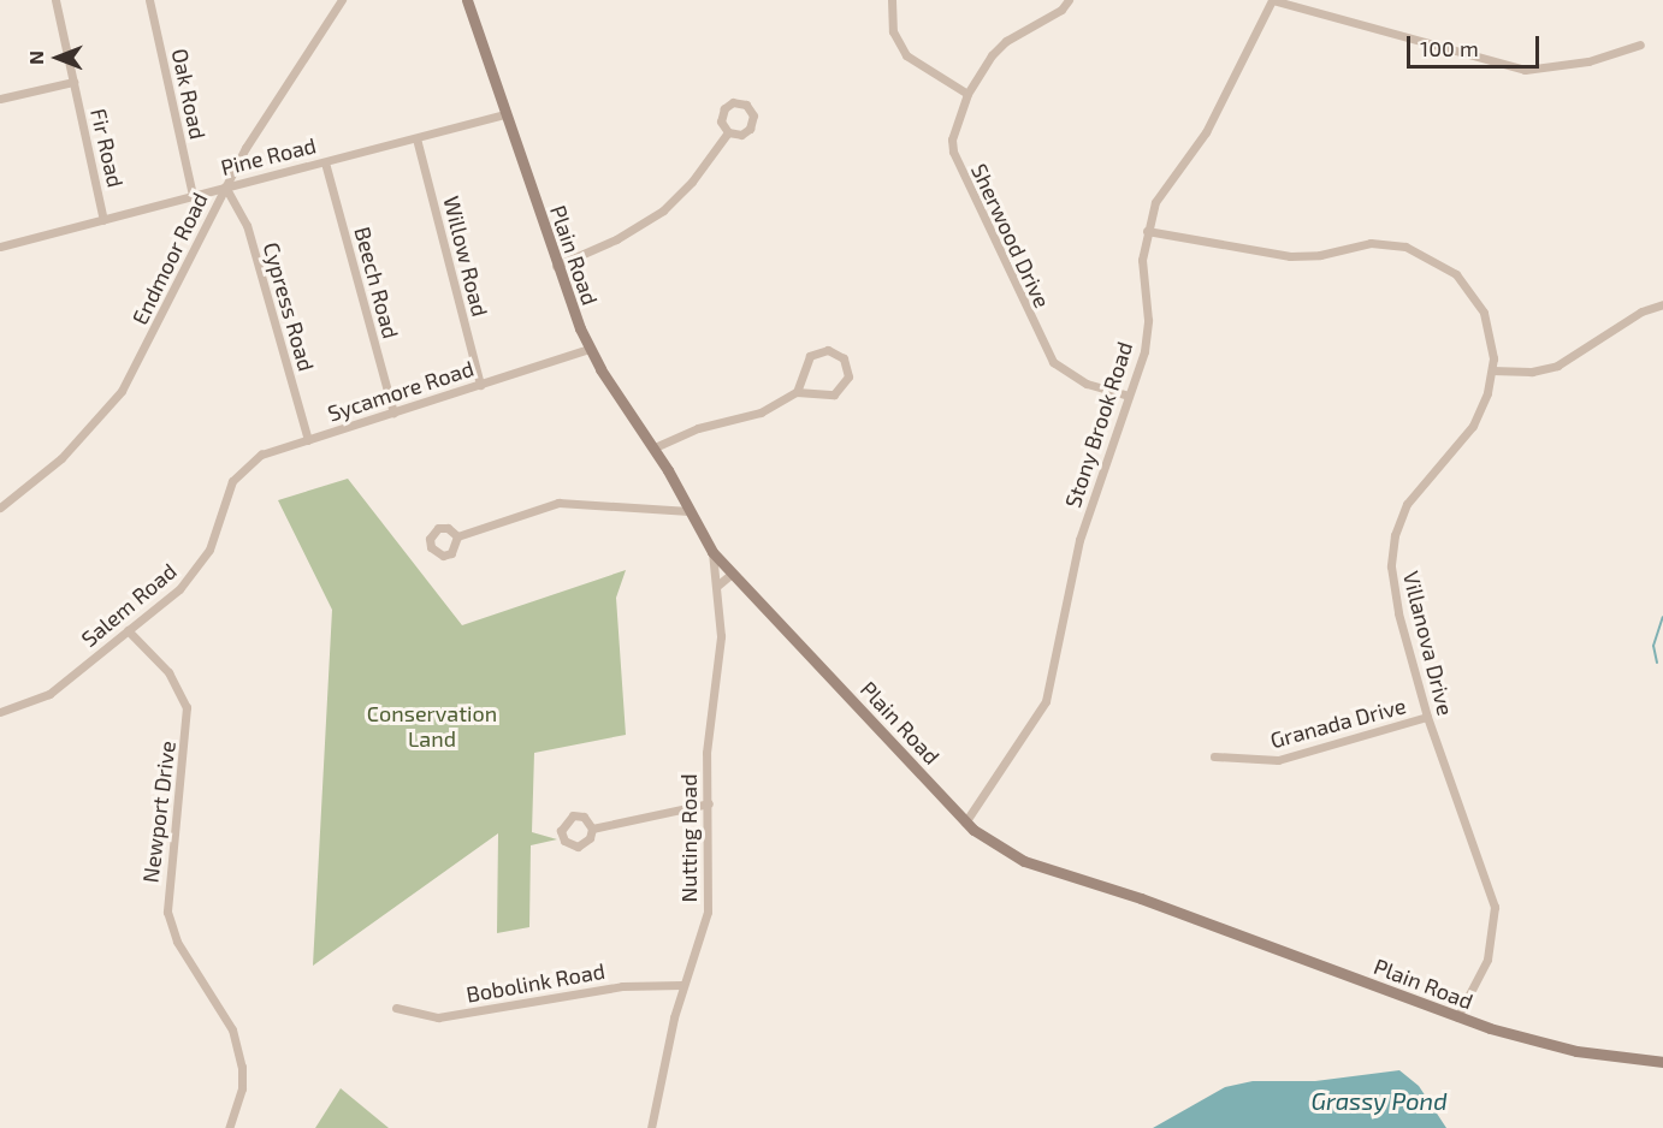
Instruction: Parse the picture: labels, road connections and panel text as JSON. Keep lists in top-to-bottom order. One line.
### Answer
{"streets":{"main road":["Plain Road"],"street":["Oak Road","Fir Road","Pine Road","Sherwood Drive","Willow Road","Endmoor Road","Beech Road","Cypress Road","Sycamore Road","Stony Brook Road","Salem Road","Villanova Drive","Granada Drive","Newport Drive","Nutting Road","Bobolink Road"]},"crossings":[["Oak Road","Pine Road"],["Fir Road","Pine Road"],["Pine Road","Plain Road"],["Pine Road","Willow Road"],["Pine Road","Endmoor Road"],["Pine Road","Beech Road"],["Pine Road","Cypress Road"],["Sherwood Drive","Stony Brook Road"],["Plain Road","Sycamore Road"],["Plain Road","Stony Brook Road"],["Plain Road","Villanova Drive"],["Plain Road","Nutting Road"],["Willow Road","Sycamore Road"],["Endmoor Road","Cypress Road"],["Beech Road","Sycamore Road"],["Cypress Road","Sycamore Road"],["Sycamore Road","Salem Road"],["Stony Brook Road","Villanova Drive"],["Salem Road","Newport Drive"],["Villanova Drive","Granada Drive"],["Nutting Road","Bobolink Road"]],"water":["Grassy Pond"],"parks":["Conservation Land"],"scale_bar":"100 m","north":"left"}
